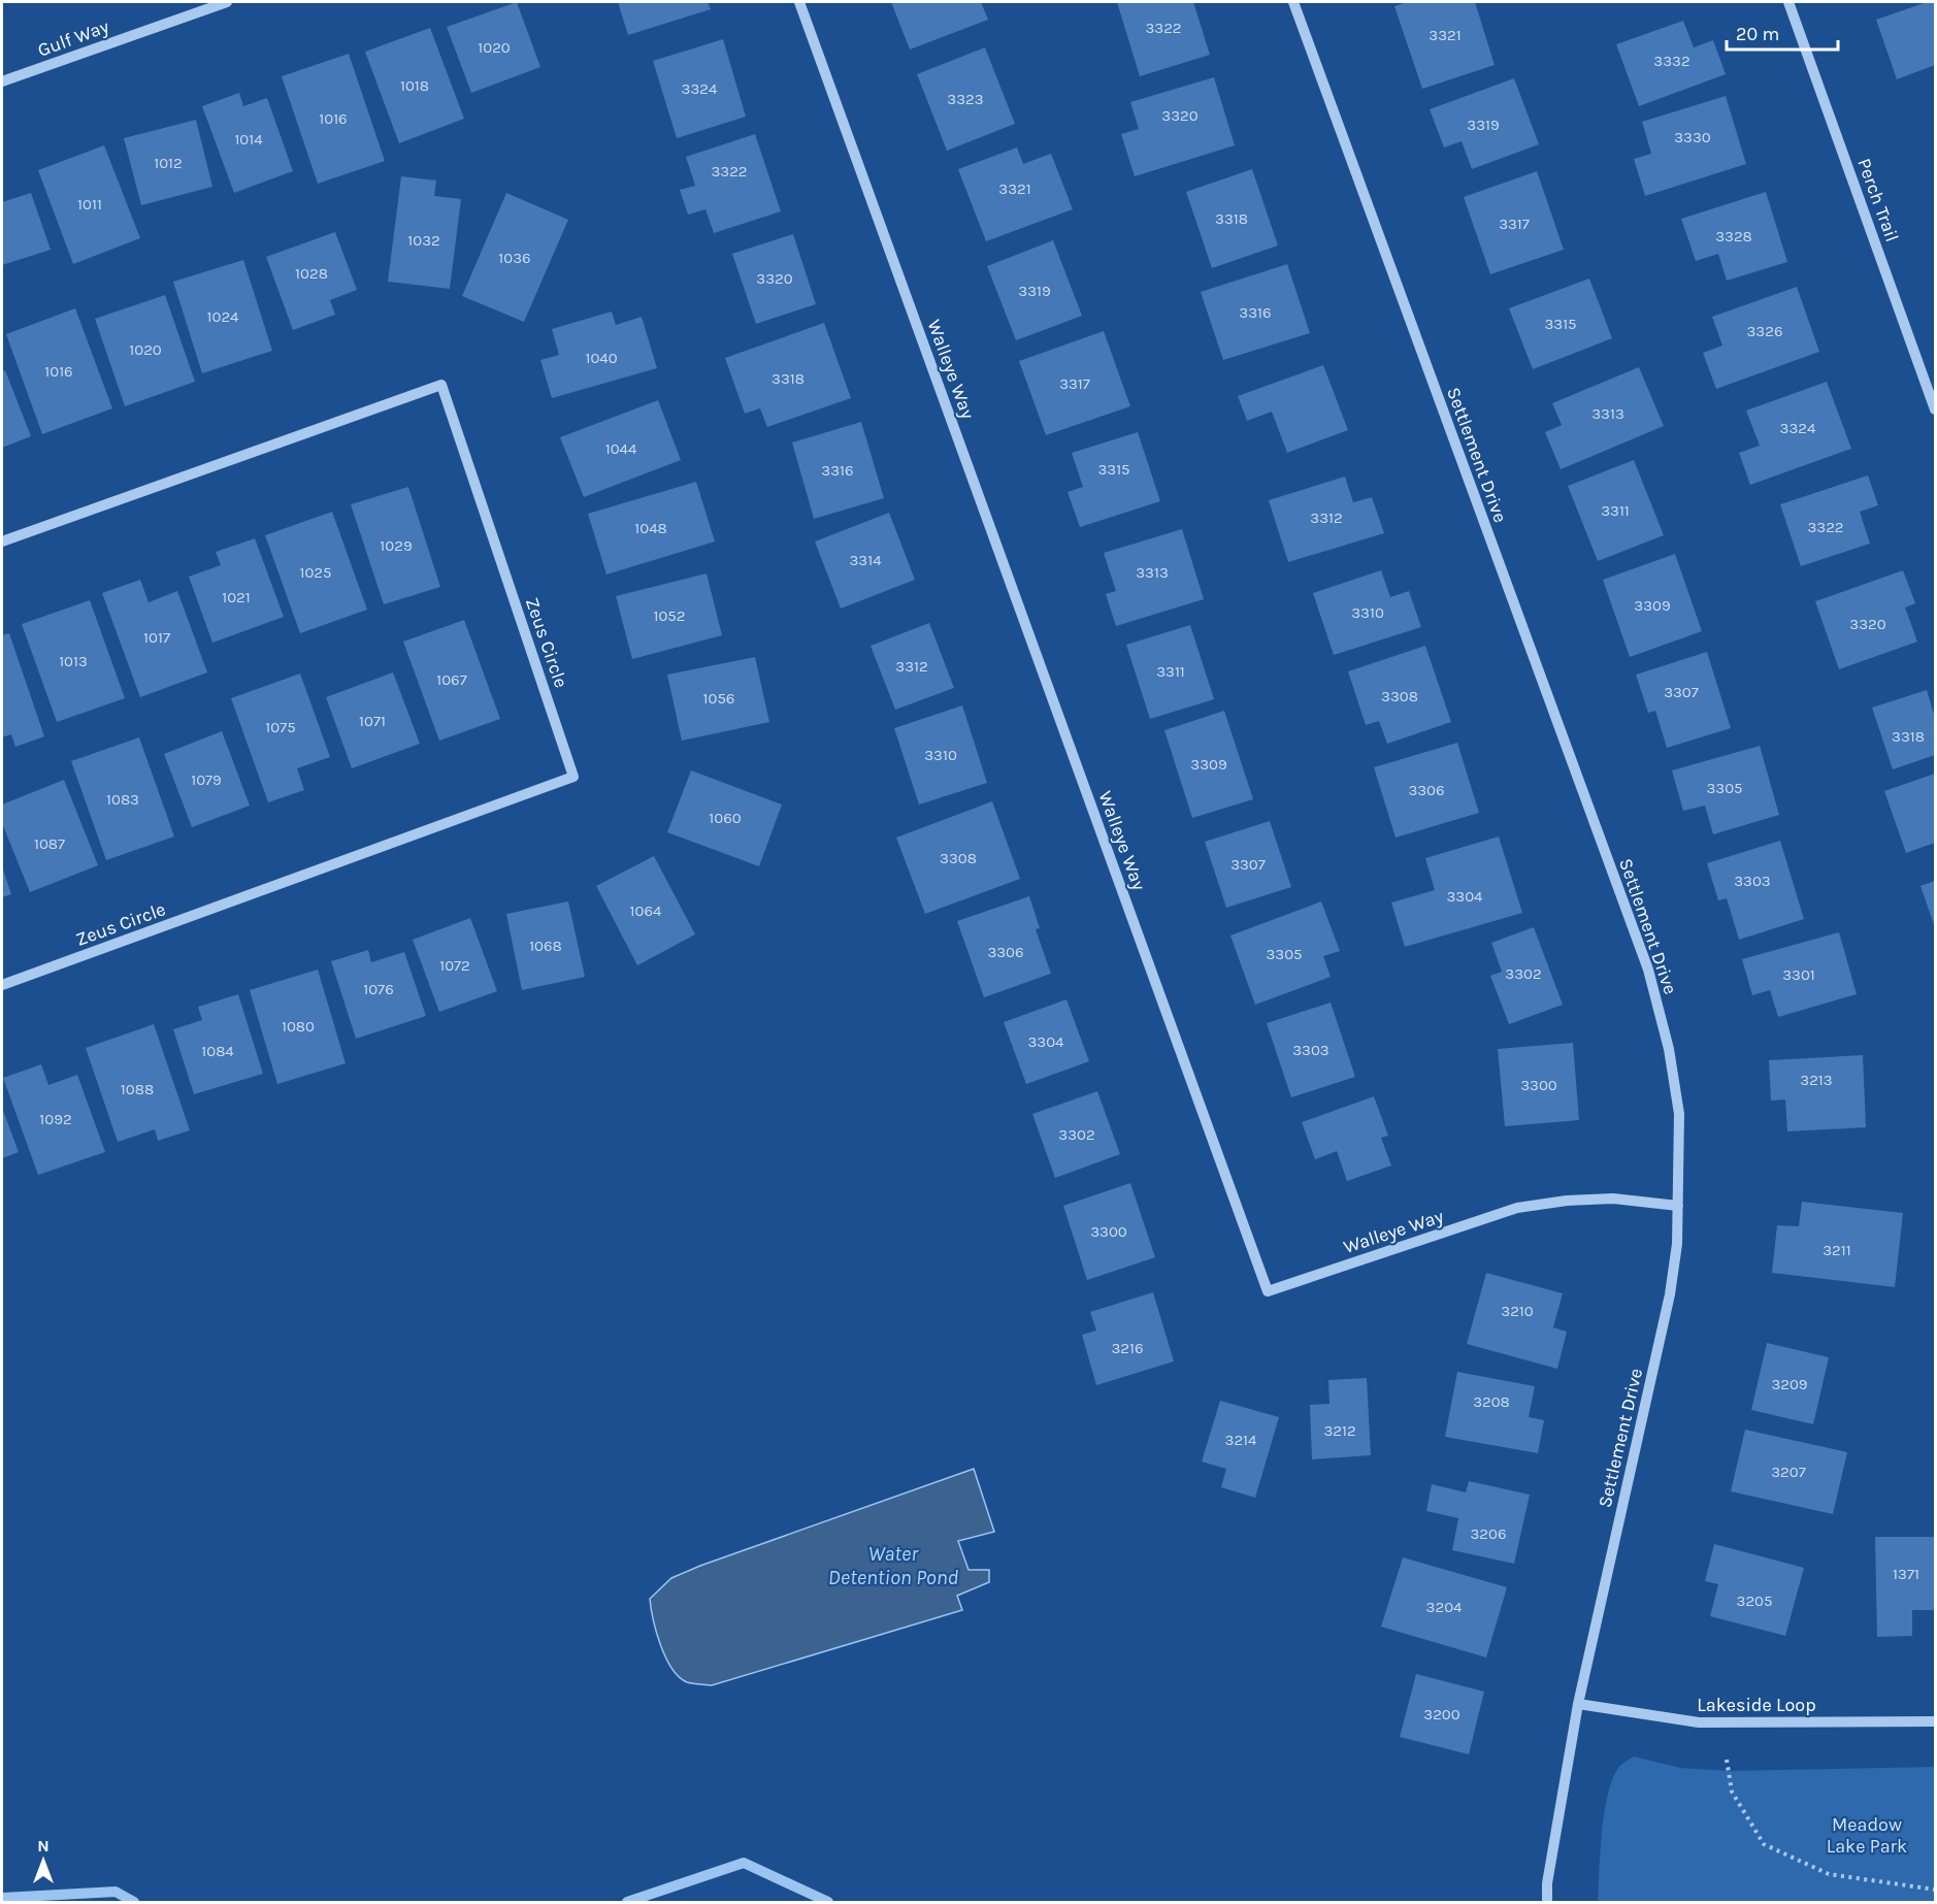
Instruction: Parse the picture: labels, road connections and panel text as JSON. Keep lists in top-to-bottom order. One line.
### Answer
{"streets":{"street":["Gulf Way","Perch Trail","Walleye Way","Settlement Drive","Zeus Circle","Lakeside Loop"]},"crossings":[["Walleye Way","Settlement Drive"],["Settlement Drive","Lakeside Loop"]],"water":["Water Detention Pond"],"parks":["Meadow Lake Park"],"house_numbers":["3322","3321","1020","3332","1018","3324","3323","3320","1016","3319","3330","1014","1012","3322","3321","1011","3318","3317","3328","1032","1036","1028","3320","3319","3316","1024","3315","3326","1020","1040","1016","3318","3317","3313","3324","1044","3315","3316","3311","3312","3322","1048","1029","3314","1025","3313","1021","3309","3310","1052","3320","1017","1013","3312","3311","1067","3307","3308","1056","1071","1075","3318","3310","3309","1079","3305","3306","1083","1060","1087","3308","3307","3303","3304","1064","1068","3306","3305","1072","3302","3301","1076","1080","3304","3303","1084","3213","3300","1088","1092","3302","3300","3211","3210","3216","3209","3208","3212","3214","3207","3206","1371","3205","3204","3200"],"scale_bar":"20 m","north":"top"}
